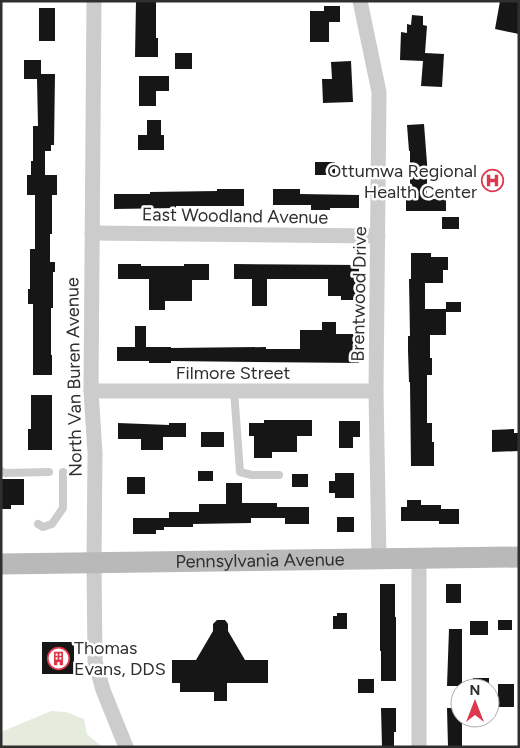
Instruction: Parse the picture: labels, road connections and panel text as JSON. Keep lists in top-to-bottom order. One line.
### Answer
{"streets":{"main road":["Pennsylvania Avenue"],"street":["East Woodland Avenue","Brentwood Drive","Filmore Street","North Van Buren Avenue"]},"crossings":[["East Woodland Avenue","Brentwood Drive"],["East Woodland Avenue","North Van Buren Avenue"],["Brentwood Drive","Filmore Street"],["Brentwood Drive","Pennsylvania Avenue"],["Filmore Street","North Van Buren Avenue"],["North Van Buren Avenue","Pennsylvania Avenue"]],"places":{"hospital":["Ottumwa Regional Health Center"],"building":["Thomas Evans, DDS"]},"north":"top"}
